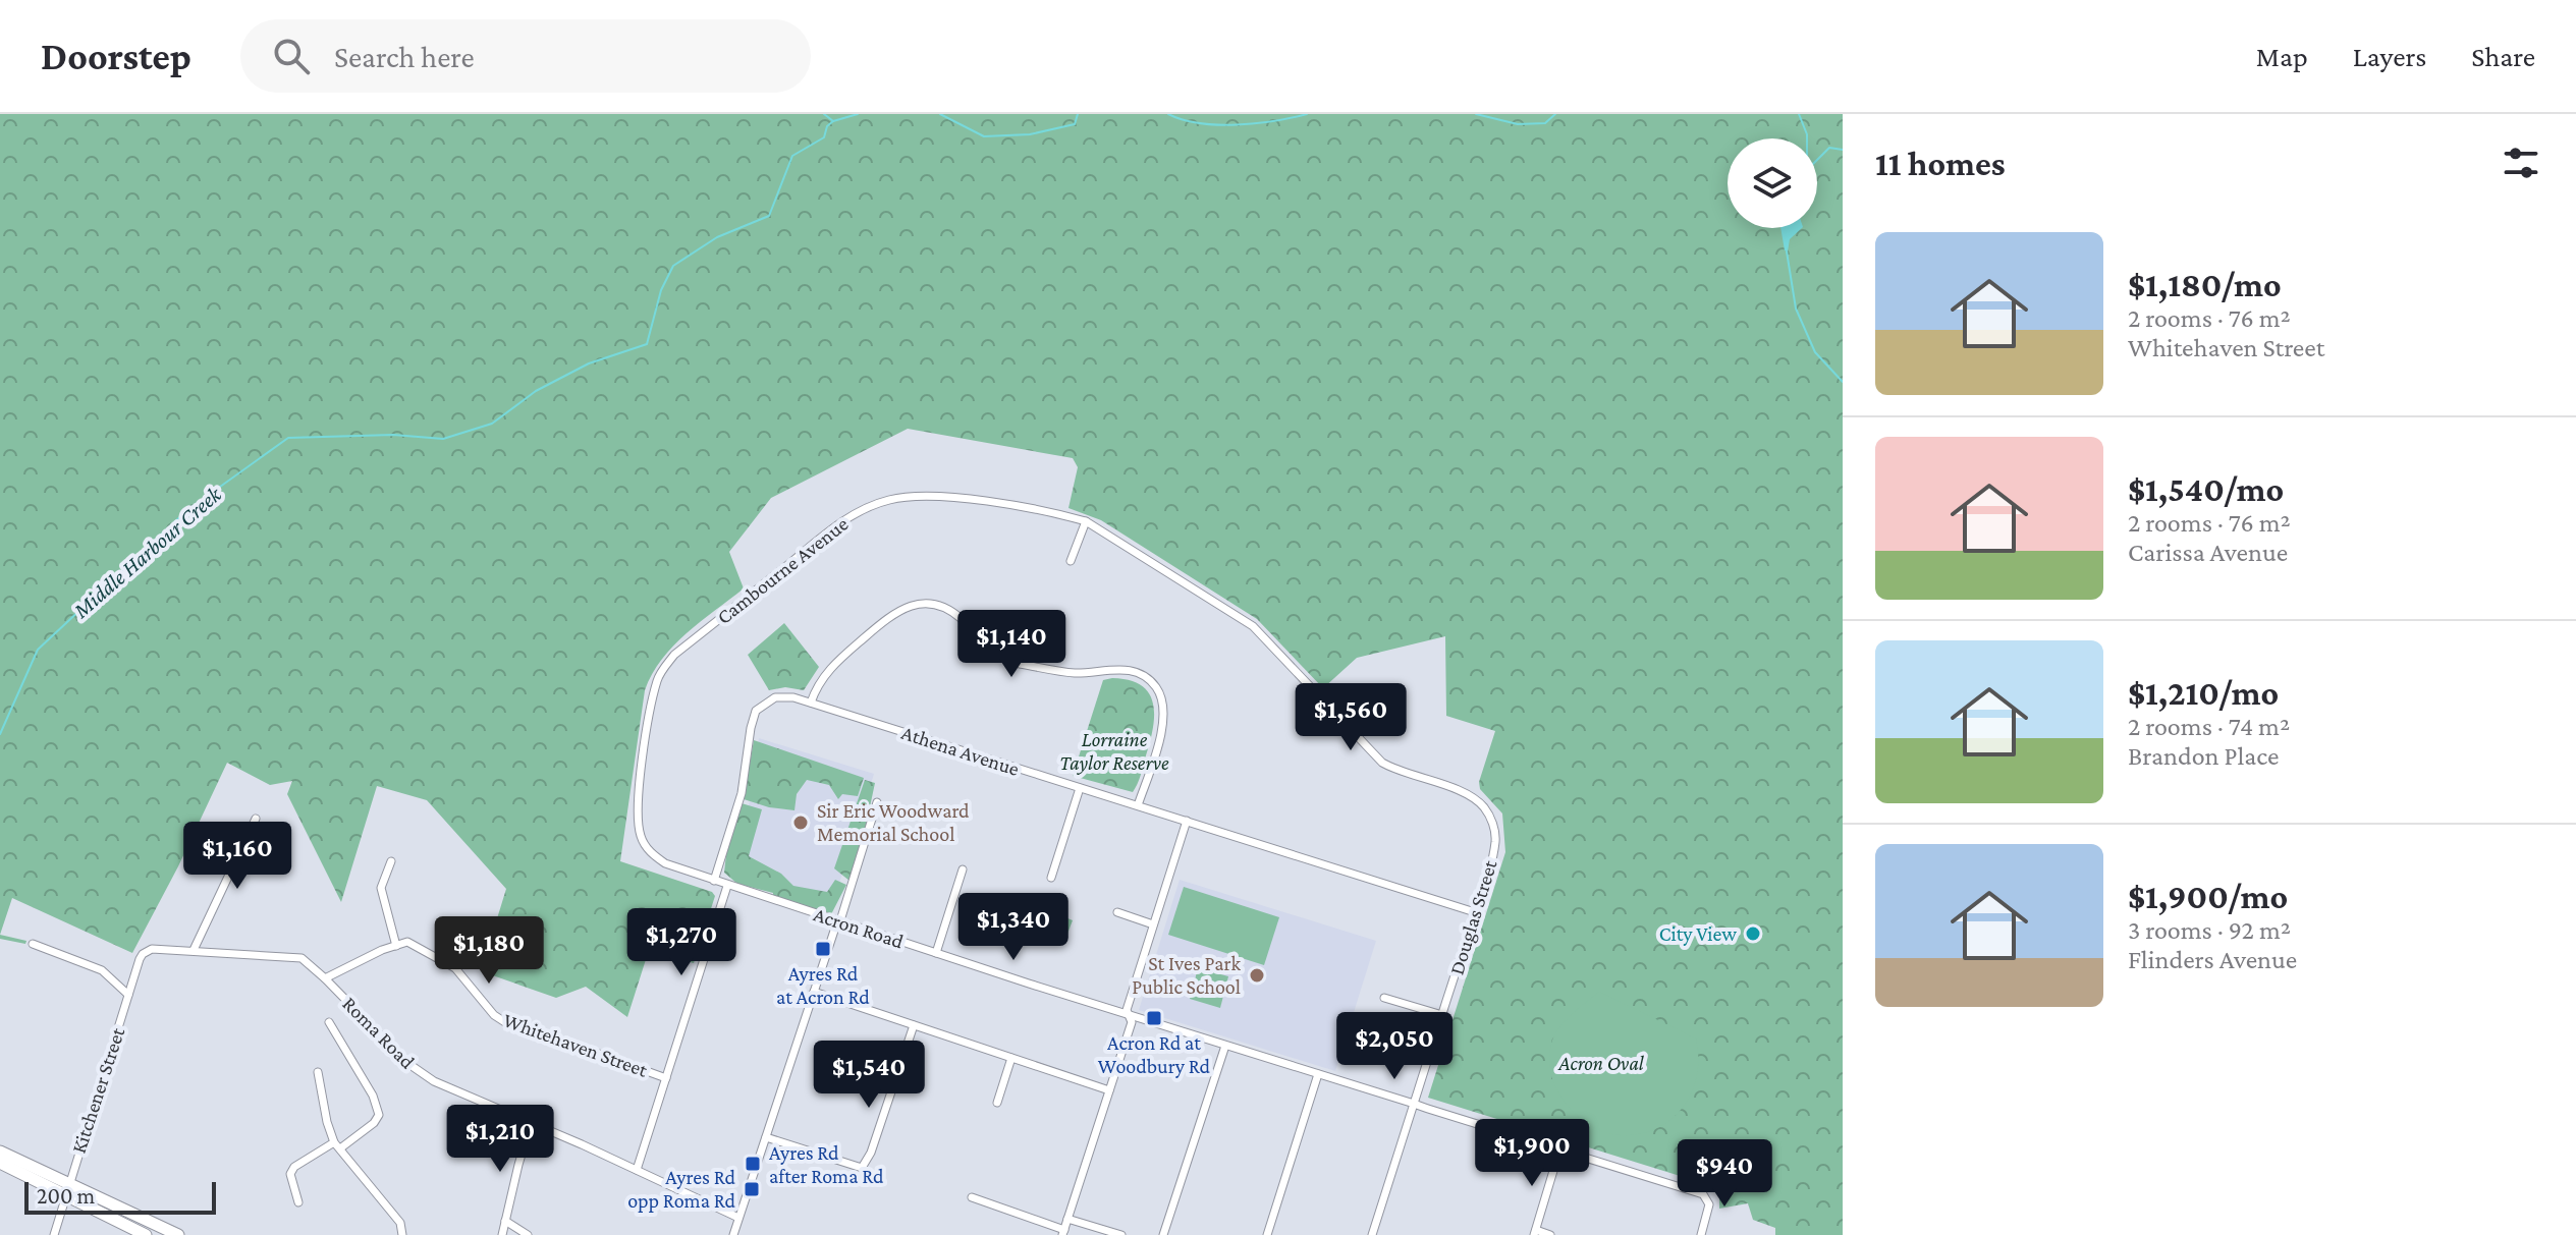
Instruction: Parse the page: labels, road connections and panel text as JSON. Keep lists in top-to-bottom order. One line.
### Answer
{"streets":{"street":["Cambourne Avenue","Athena Avenue","Douglas Street","Acron Road","Roma Road","Whitehaven Street","Kitchener Street"]},"crossings":[["Cambourne Avenue","Athena Avenue"],["Cambourne Avenue","Douglas Street"],["Cambourne Avenue","Acron Road"],["Athena Avenue","Douglas Street"],["Athena Avenue","Acron Road"],["Douglas Street","Acron Road"],["Roma Road","Kitchener Street"]],"water":["Middle Harbour Creek"],"parks":["Lorraine Taylor Reserve","Acron Oval"],"places":{"other":["Sir Eric Woodward Memorial School","City View","St Ives Park Public School"],"transit":["Ayres Rd at Acron Rd","Acron Rd at Woodbury Rd","Ayres Rd after Roma Rd","Ayres Rd opp Roma Rd"]},"scale_bar":"200 m","page":{"header":"Doorstep","search":"Search here","nav":["Map","Layers","Share"],"heading":"11 homes","list":[{"name":"$1,180/mo","note":"2 rooms · 76 m² · Whitehaven Street"},{"name":"$1,540/mo","note":"2 rooms · 76 m² · Carissa Avenue"},{"name":"$1,210/mo","note":"2 rooms · 74 m² · Brandon Place"},{"name":"$1,900/mo","note":"3 rooms · 92 m² · Flinders Avenue"}],"price":["$1,140","$1,560","$1,160","$1,340","$1,270","$1,180","$2,050","$1,540","$1,210","$1,900","$940"],"scale":"200 m"}}
